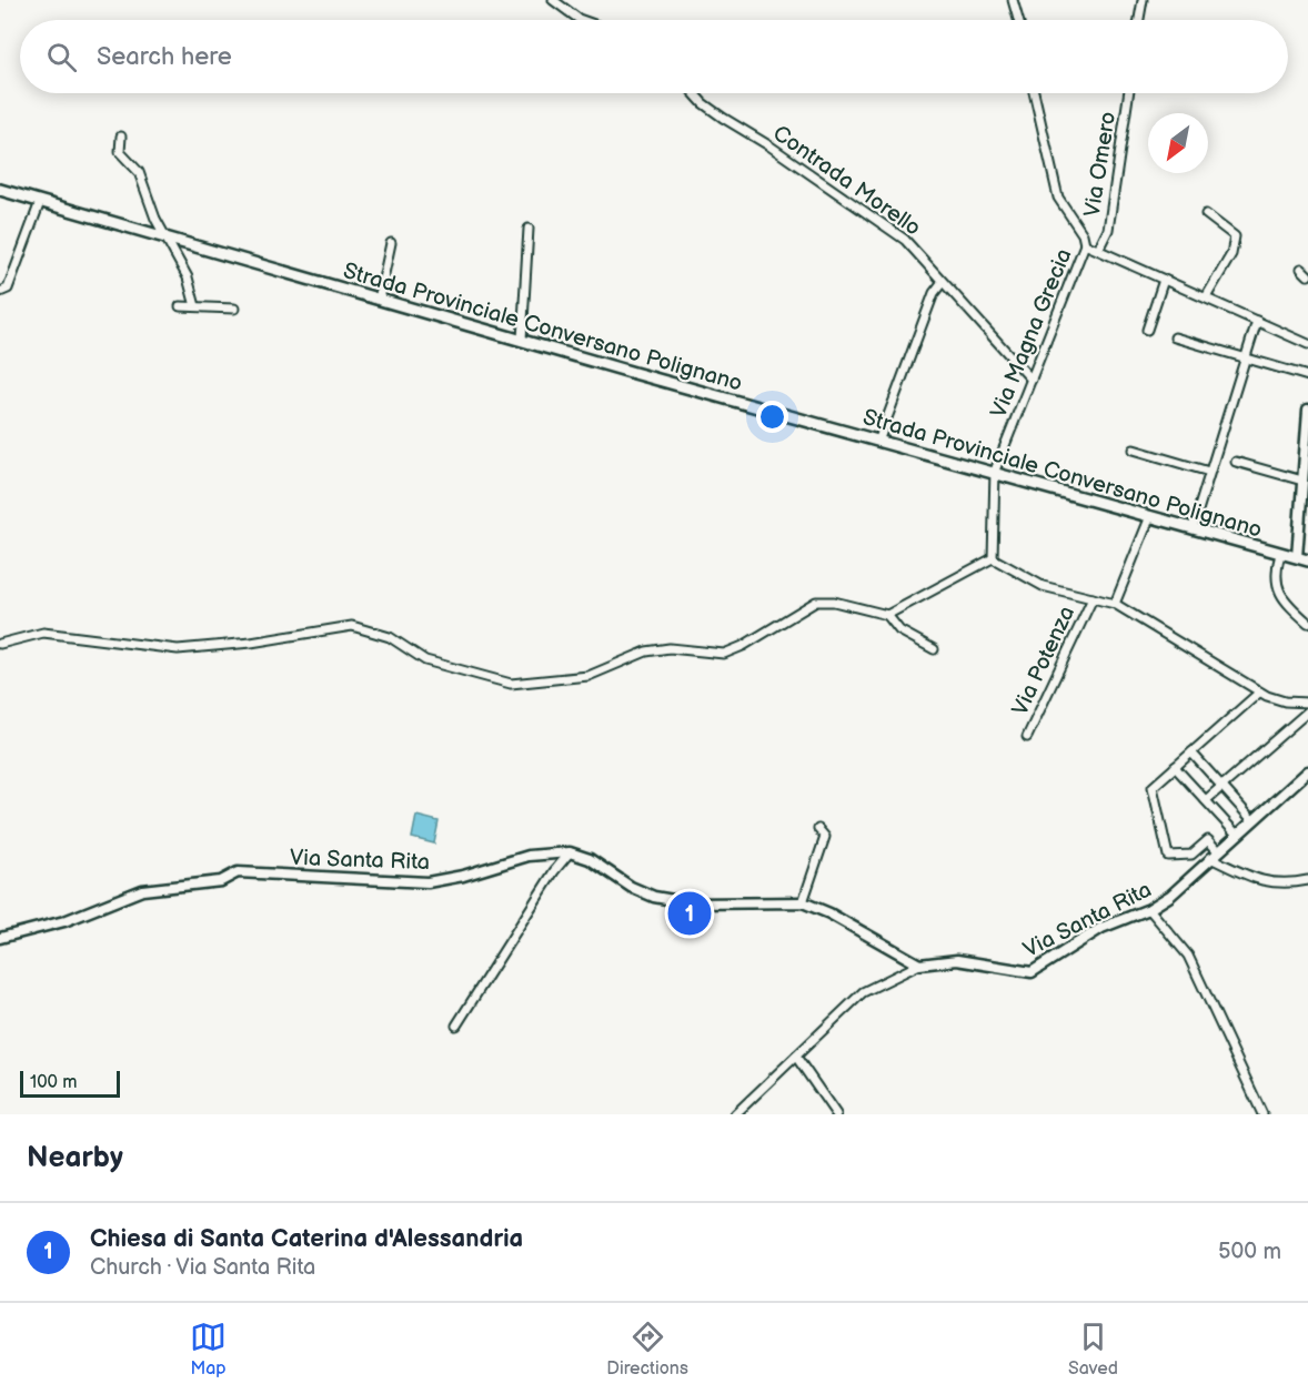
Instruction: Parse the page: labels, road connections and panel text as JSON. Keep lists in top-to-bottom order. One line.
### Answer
{"streets":{"main road":["Strada Provinciale Conversano Polignano"],"street":["Via Omero","Contrada Morello","Via Magna Grecia","Via Potenza","Via Santa Rita"]},"crossings":[["Contrada Morello","Via Magna Grecia"],["Strada Provinciale Conversano Polignano","Via Magna Grecia"]],"scale_bar":"100 m","north":"bottom left","page":{"search":"Search here","pins":"1","scale":"100 m","heading":"Nearby","list":[{"mark":"1","name":"Chiesa di Santa Caterina d'Alessandria","note":"Church · Via Santa Rita","value":"500 m"}],"nav":["Map","Directions","Saved"]}}
